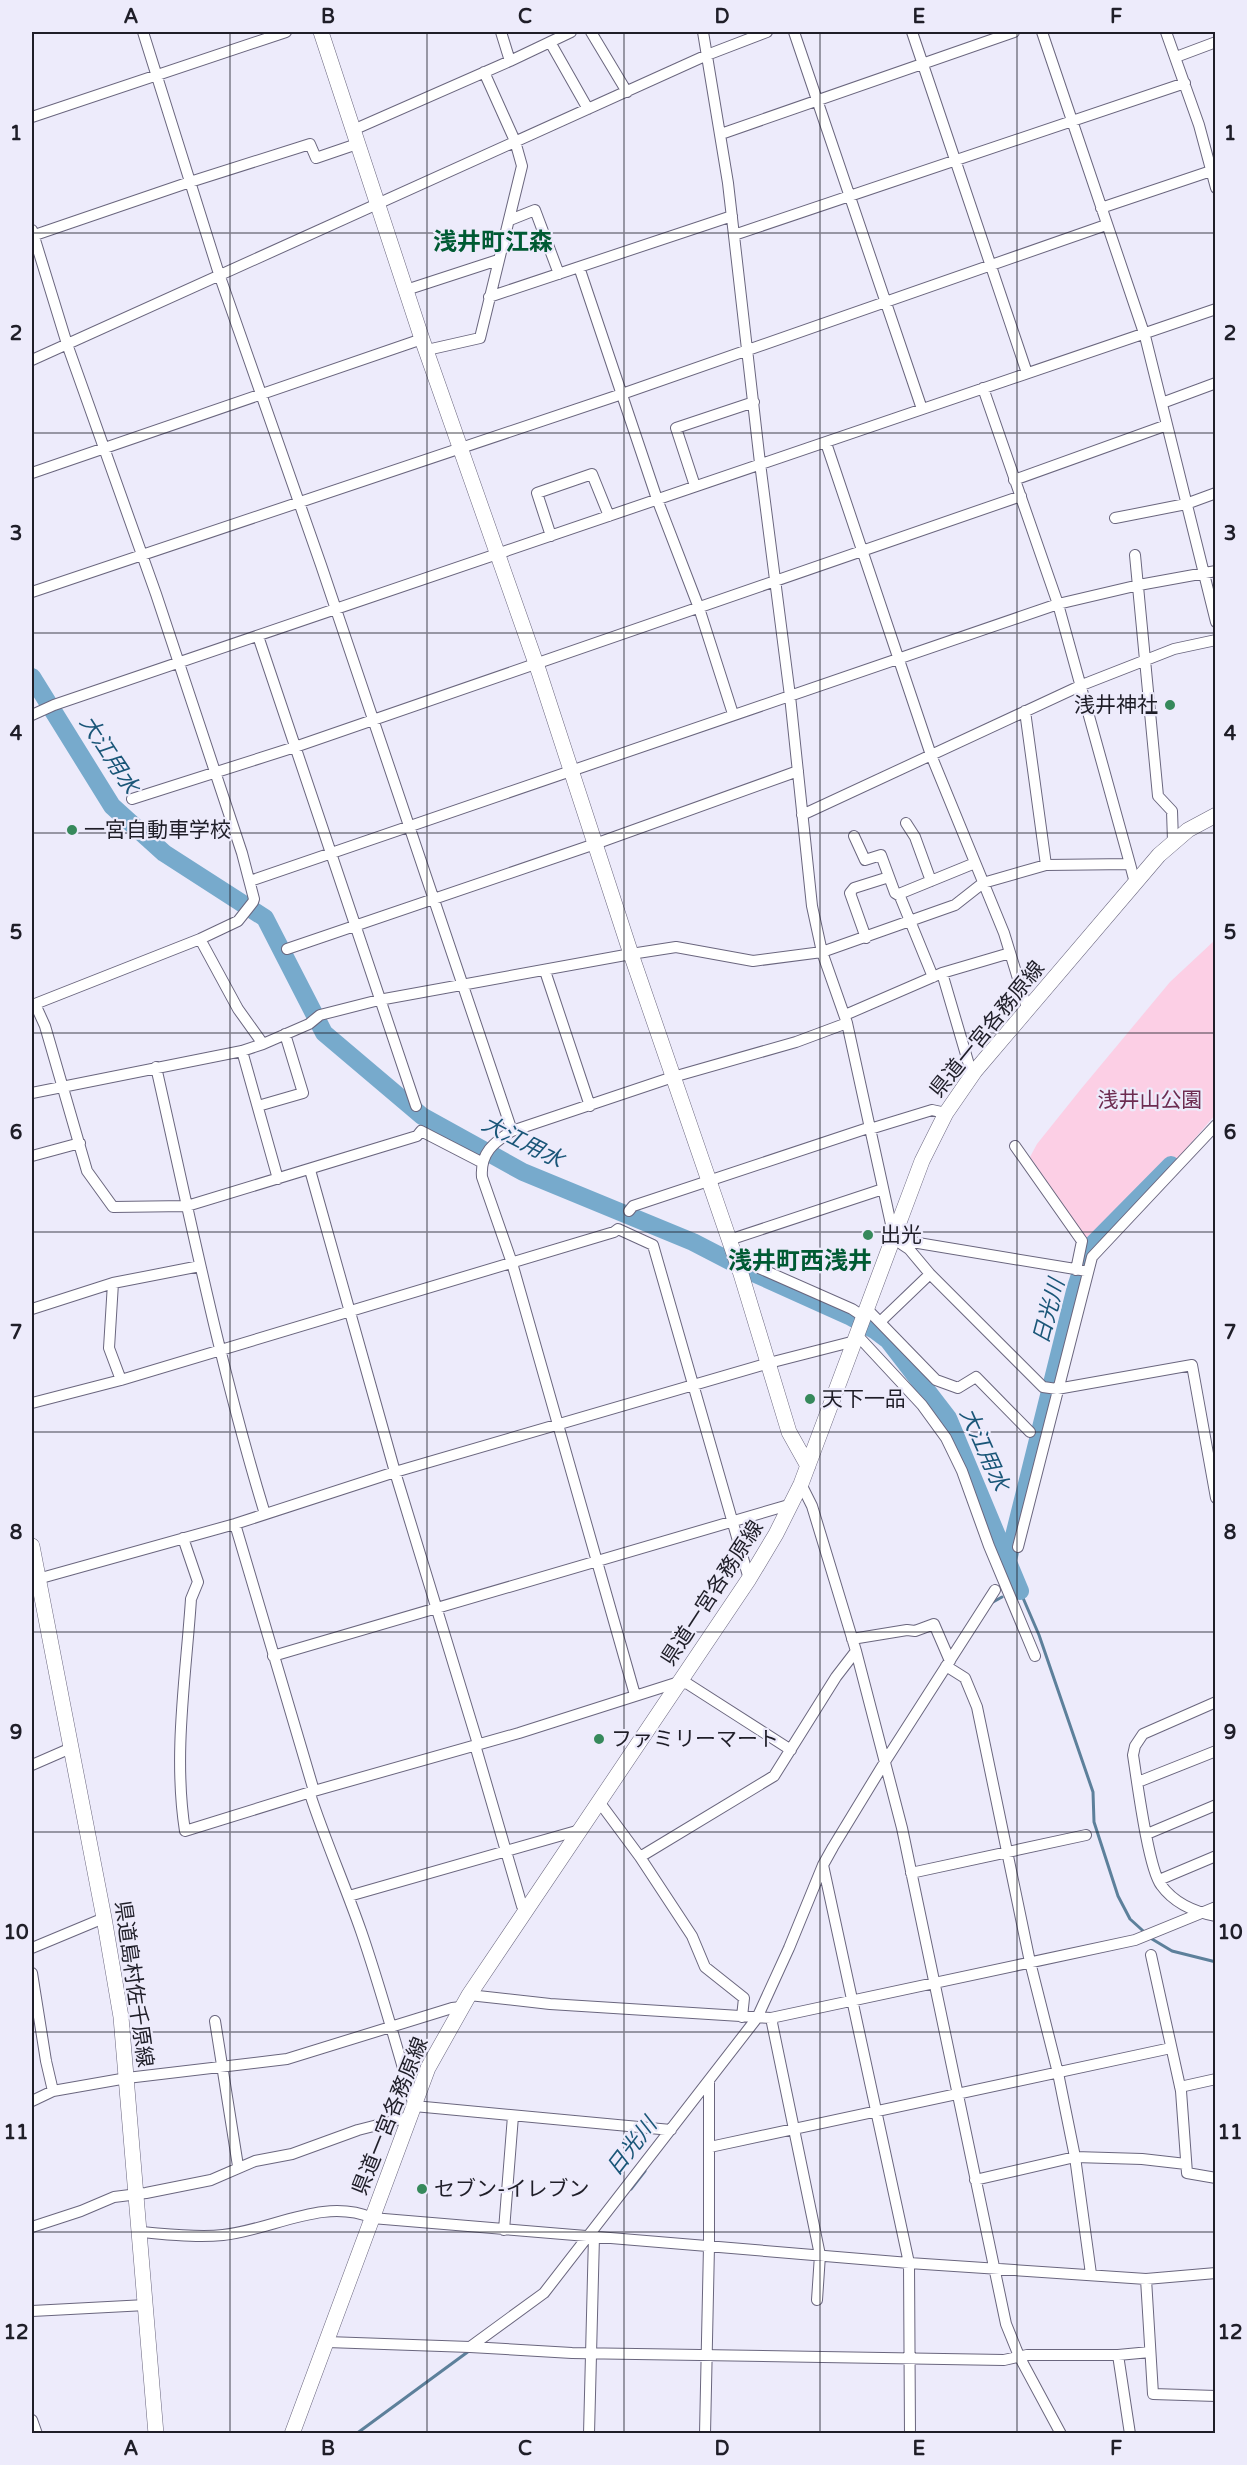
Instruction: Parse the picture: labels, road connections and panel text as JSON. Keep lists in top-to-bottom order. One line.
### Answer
{"streets":{"main road":["県道一宮各務原線","県道島村佐千原線"]},"districts":["浅井町江森","浅井町西浅井"],"water":["大江用水","日光川"],"parks":["浅井山公園"],"places":["浅井神社","一宮自動車学校","出光","天下一品","ファミリーマート","セブン-イレブン"],"grid":{"columns":["A","B","C","D","E","F"],"rows":["1","2","3","4","5","6","7","8","9","10","11","12"]}}
